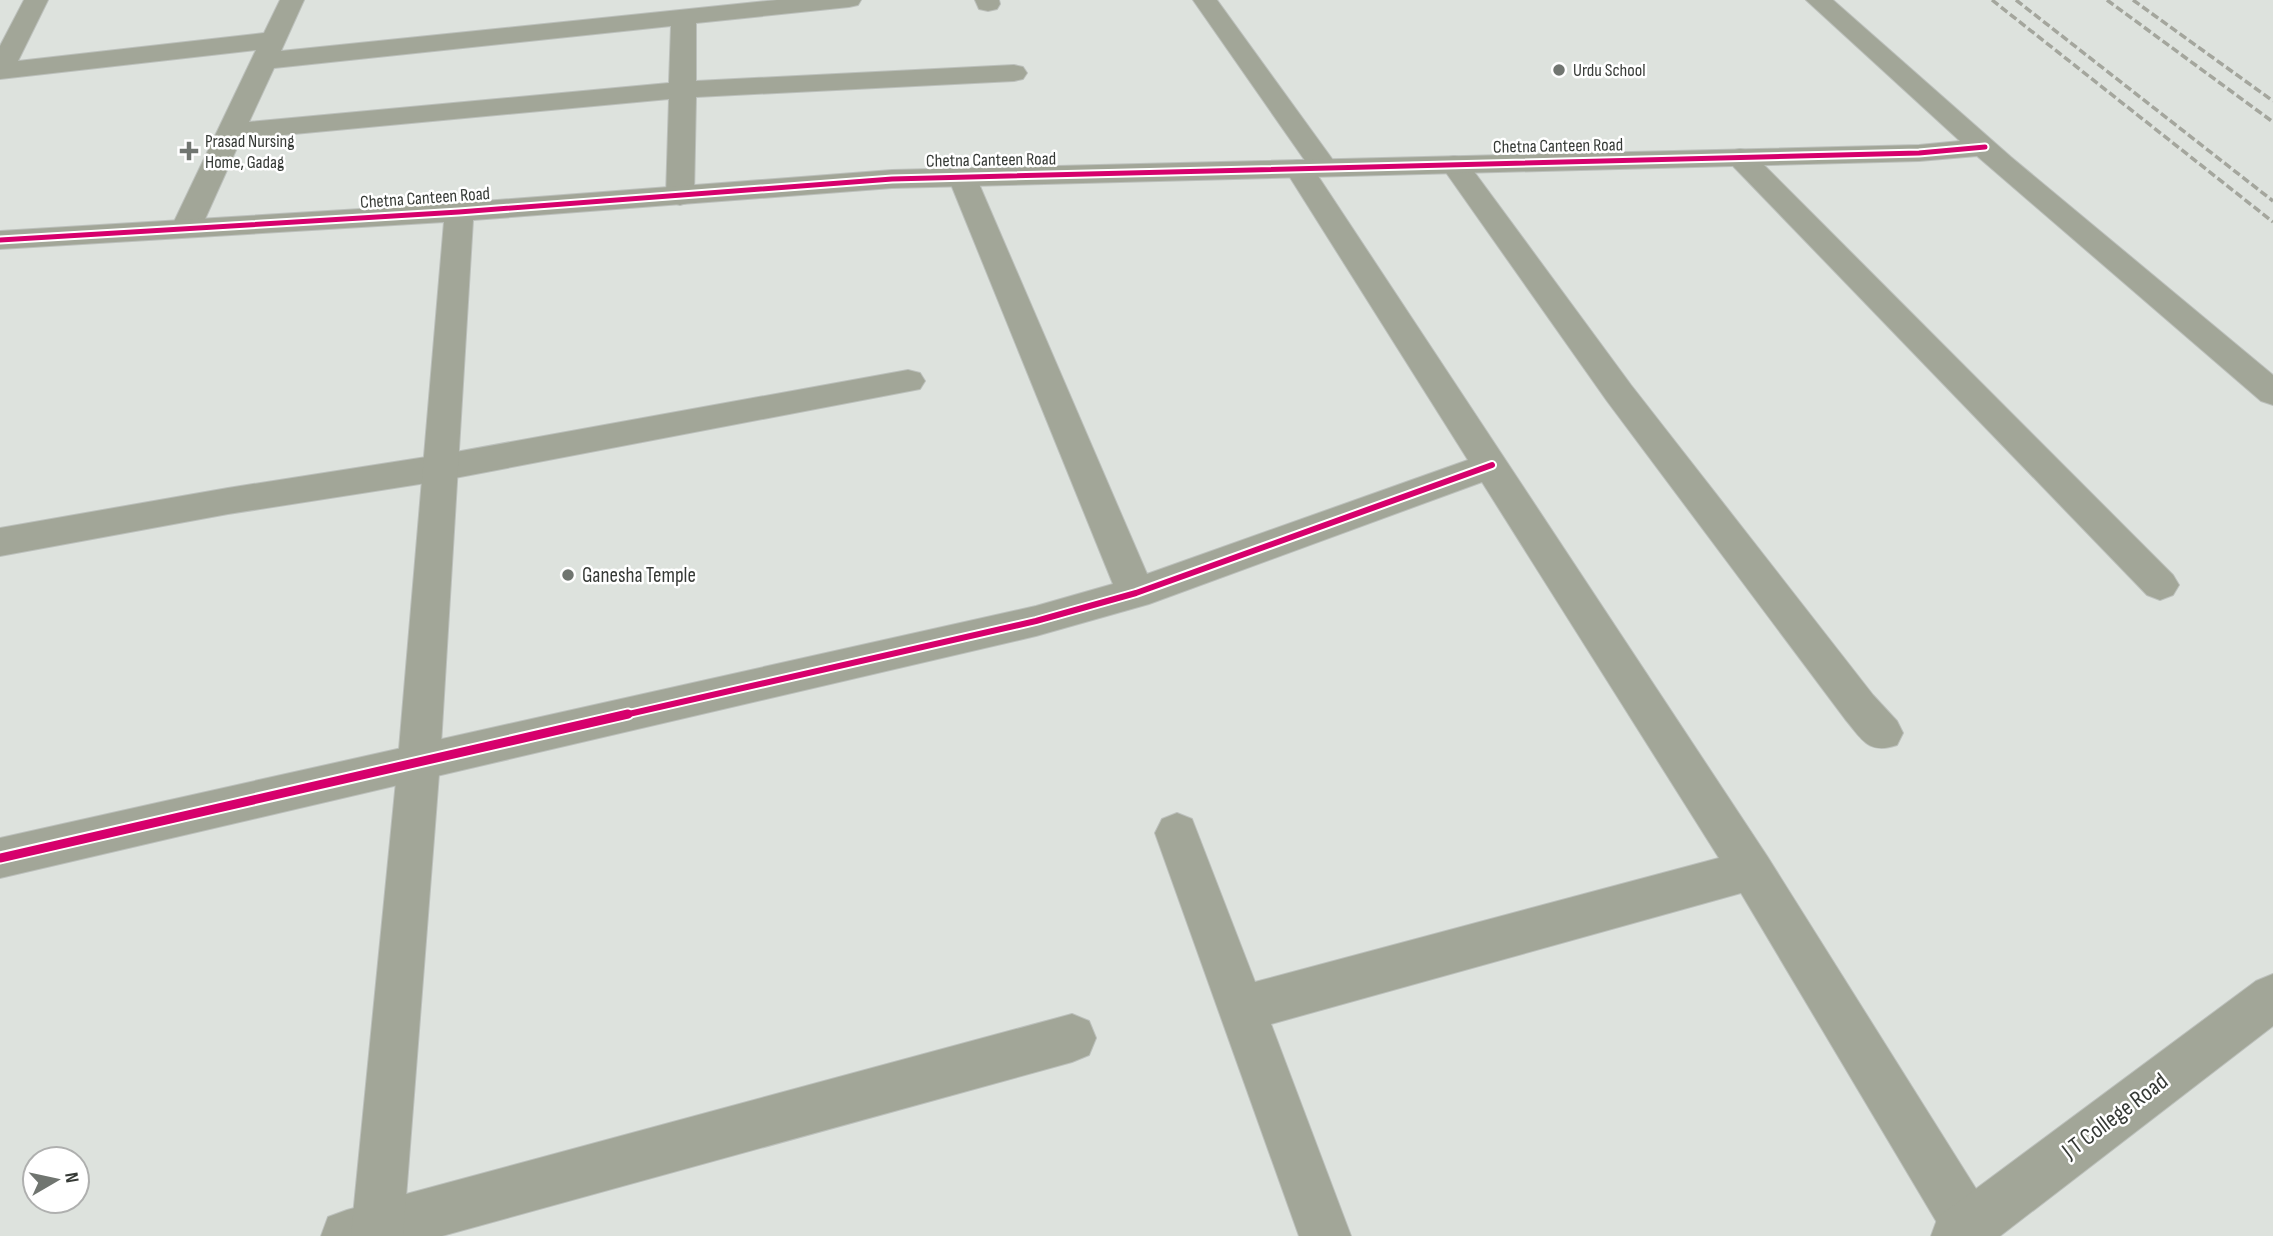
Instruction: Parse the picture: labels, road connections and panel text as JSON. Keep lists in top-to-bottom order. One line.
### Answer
{"streets":{"street":["Chetna Canteen Road","J T College Road"]},"places":{"other":["Urdu School","Ganesha Temple"],"health":["Prasad Nursing Home, Gadag"]},"north":"right"}
